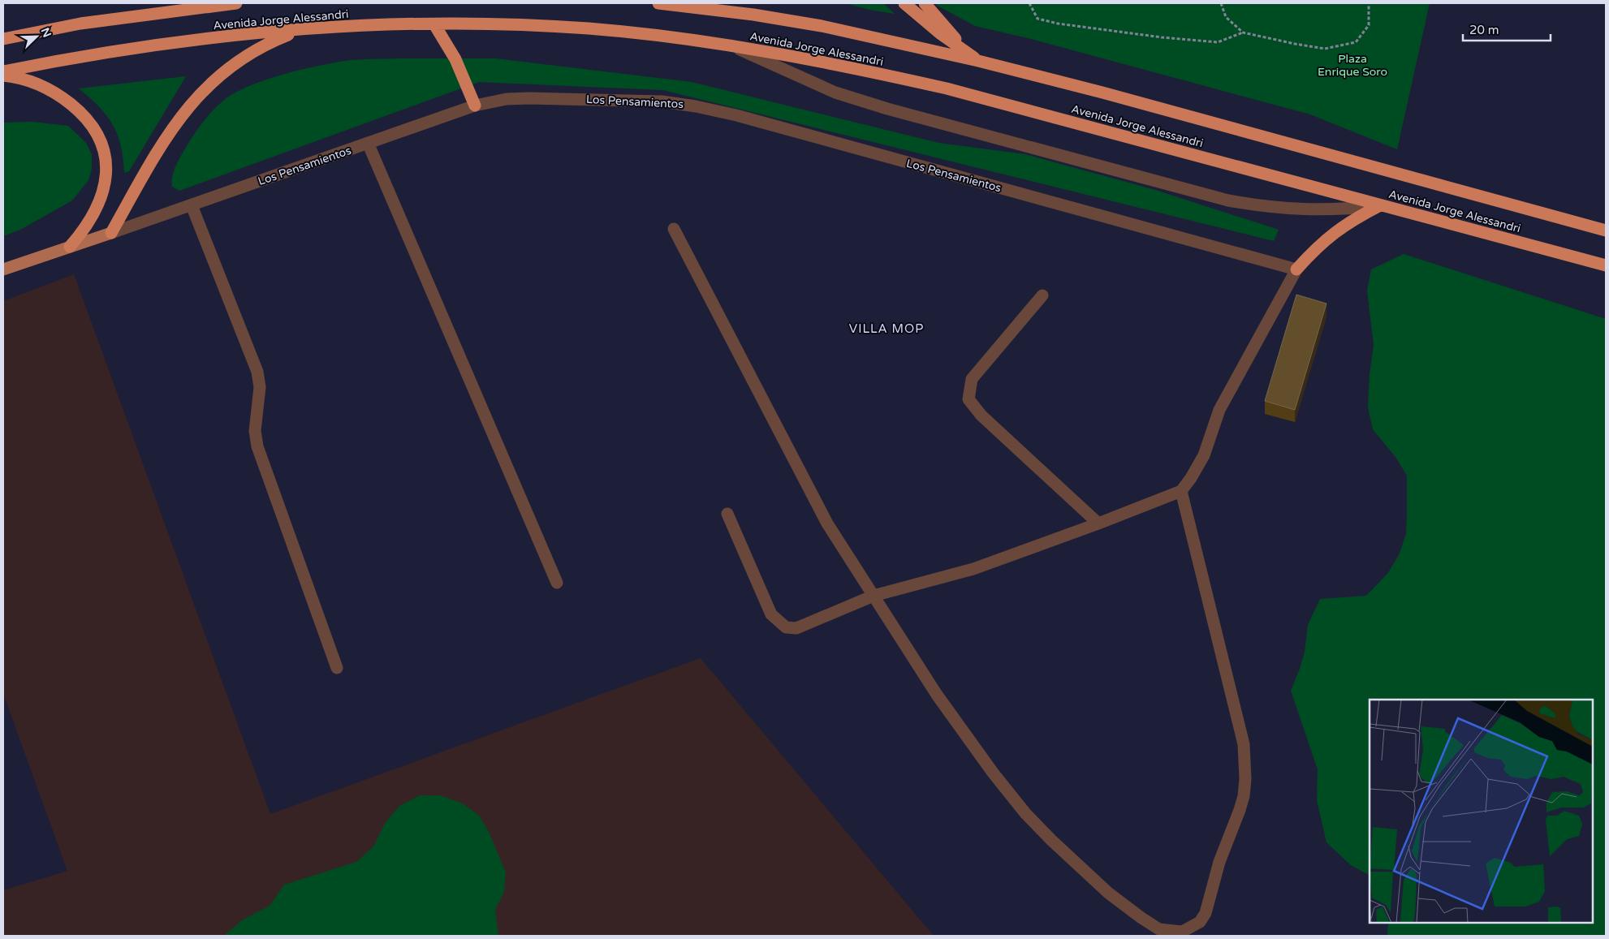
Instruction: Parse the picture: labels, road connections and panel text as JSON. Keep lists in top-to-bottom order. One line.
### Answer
{"streets":{"highway":["Avenida Jorge Alessandri"],"main road":["Los Pensamientos"]},"districts":["VILLA MOP"],"parks":["Plaza Enrique Soro"],"scale_bar":"20 m","north":"top right"}
